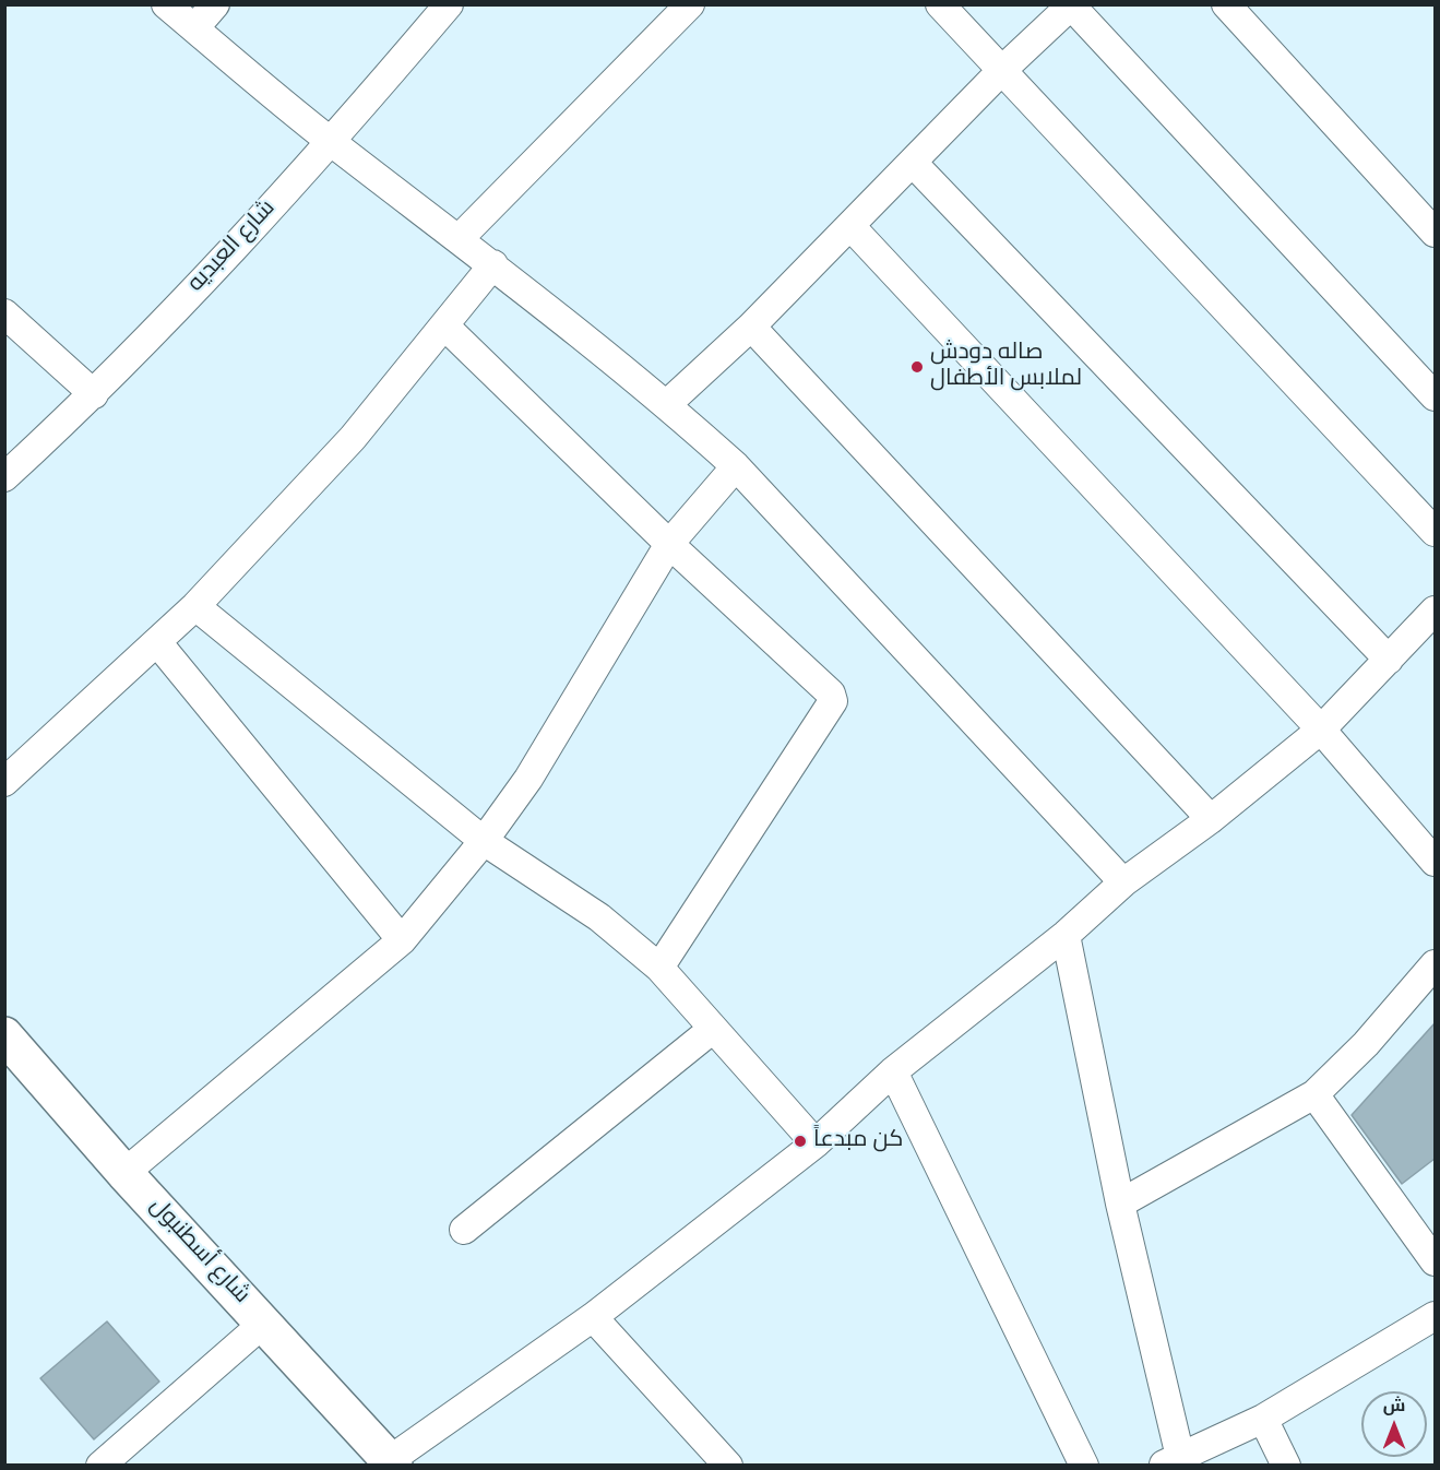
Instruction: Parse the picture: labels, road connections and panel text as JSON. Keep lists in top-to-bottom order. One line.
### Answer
{"streets":{"street":["شارع العبديه","شارع أسطنبول"]},"places":["صاله دودش لملابس الأطفال","كن مبدعاً"],"north":"top"}
